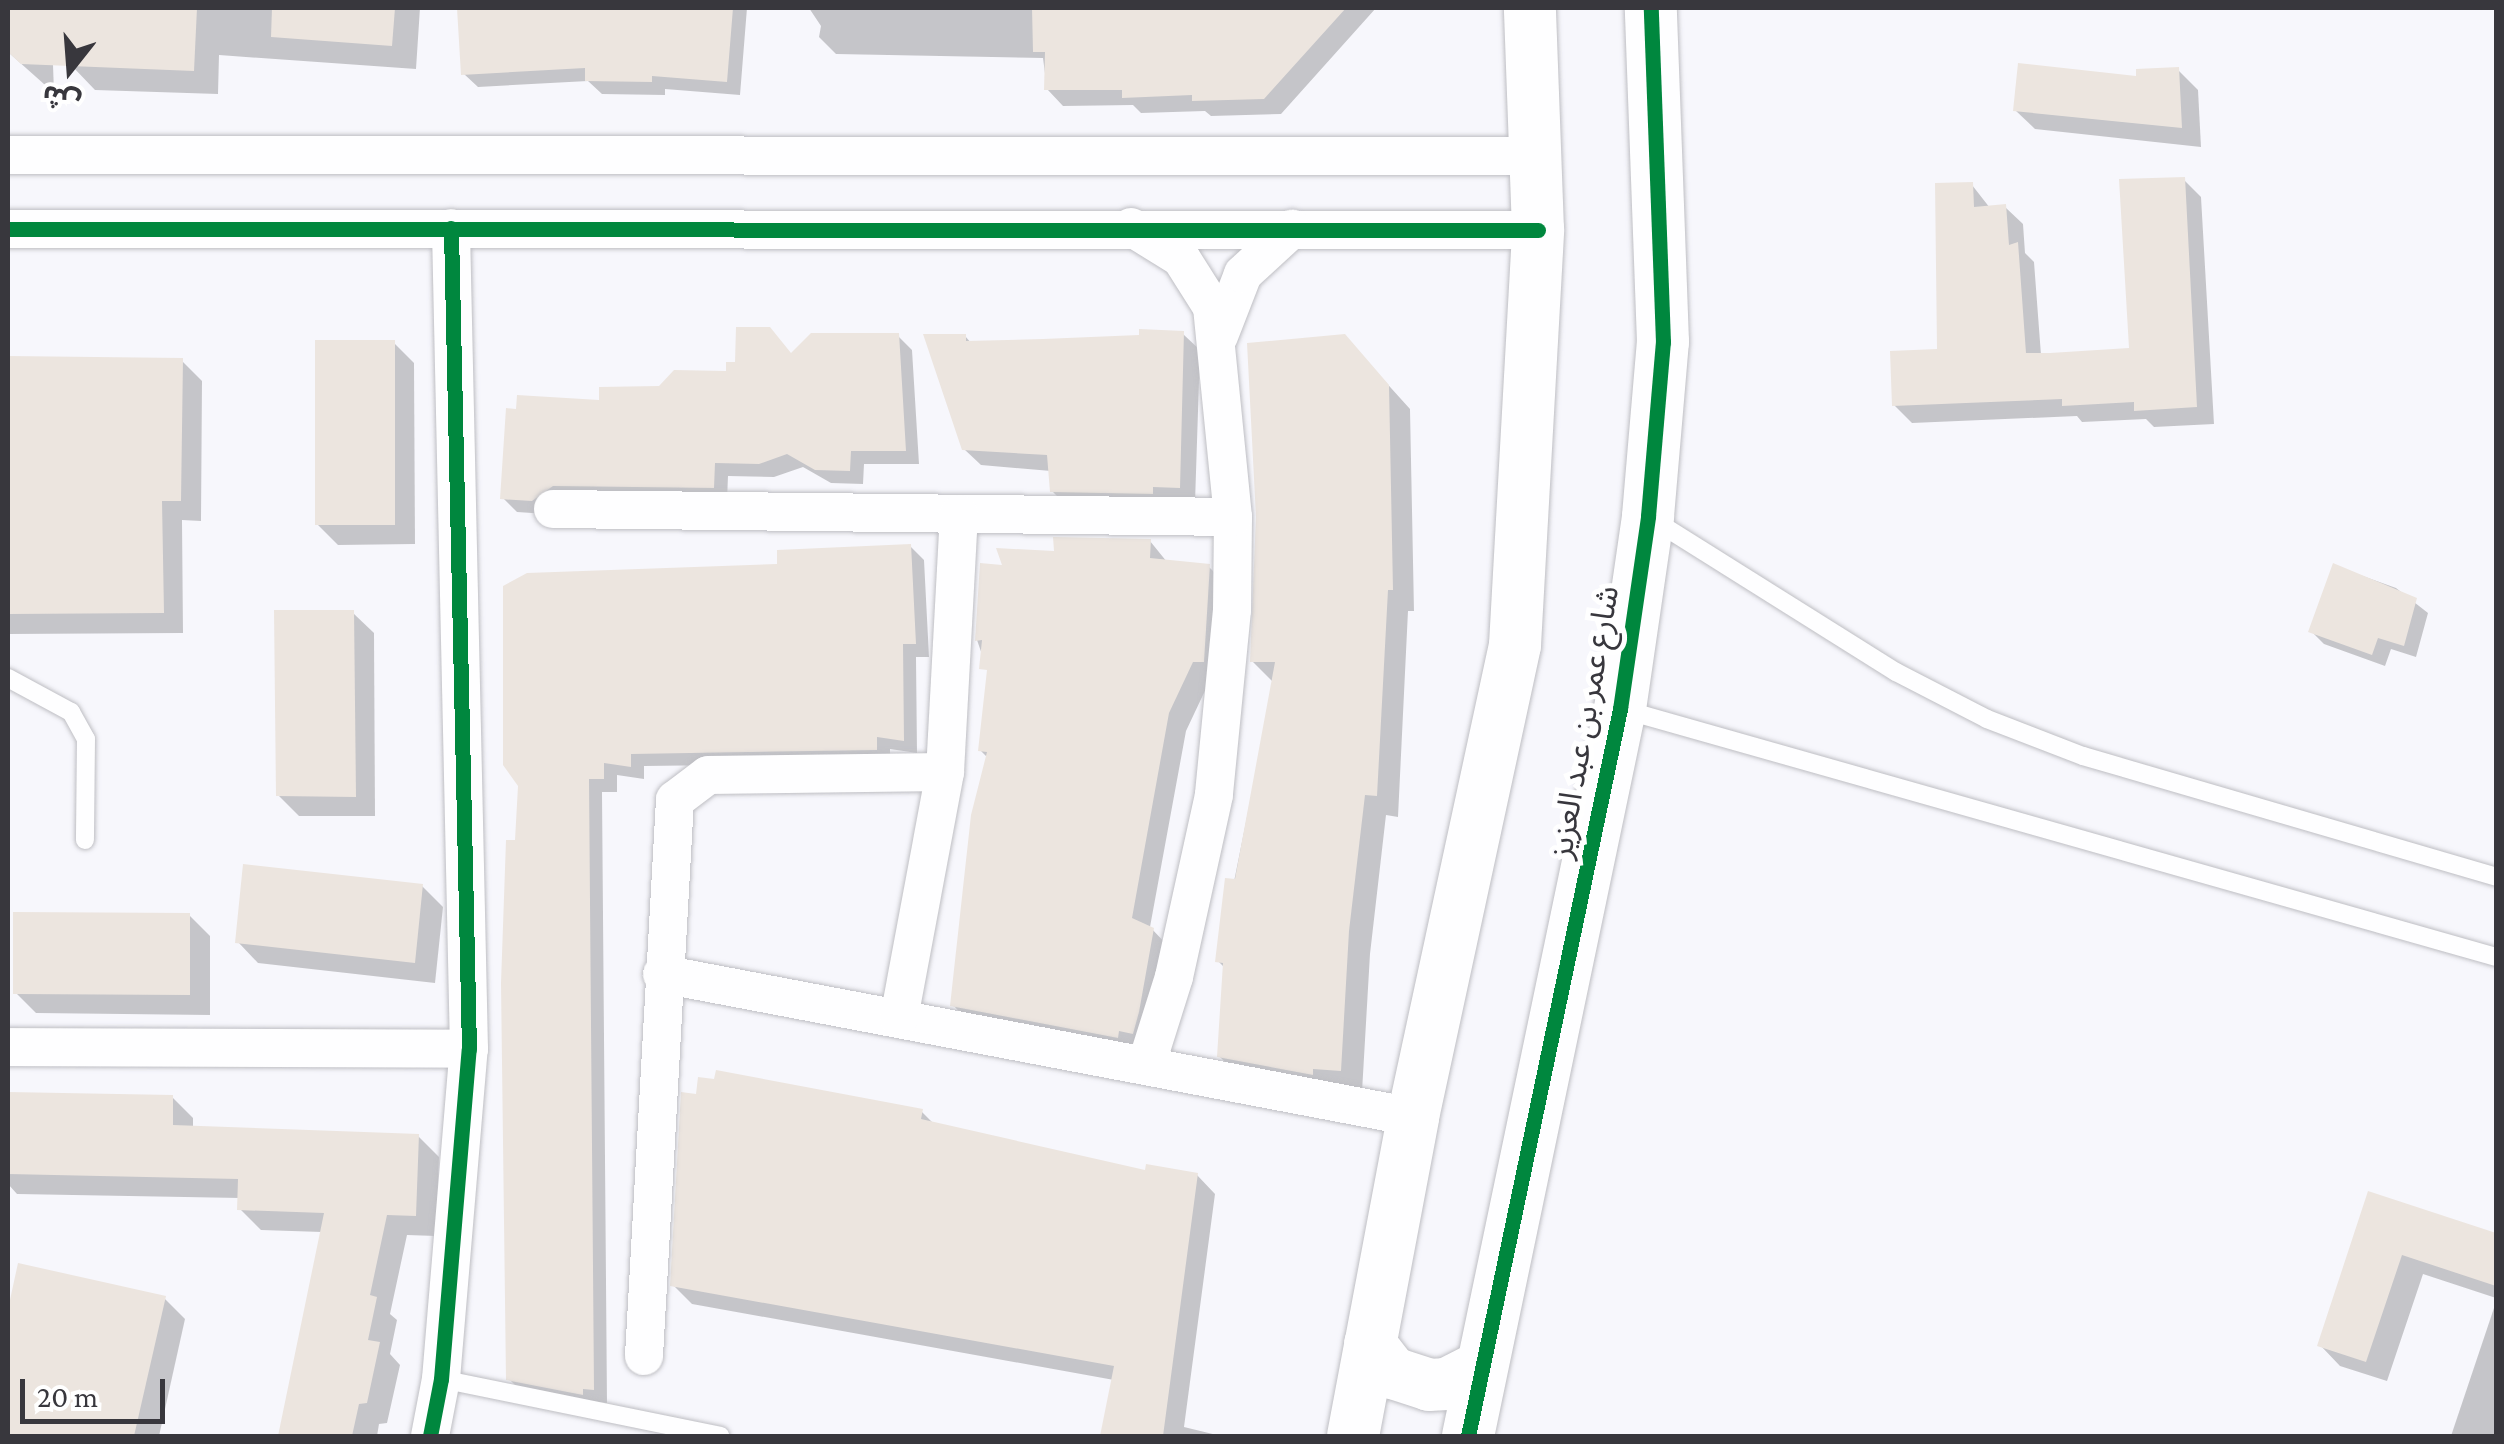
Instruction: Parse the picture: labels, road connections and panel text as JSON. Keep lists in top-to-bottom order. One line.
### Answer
{"streets":{"street":["شارع عمر بن عبد العزيز"]},"scale_bar":"20 m","north":"bottom"}
